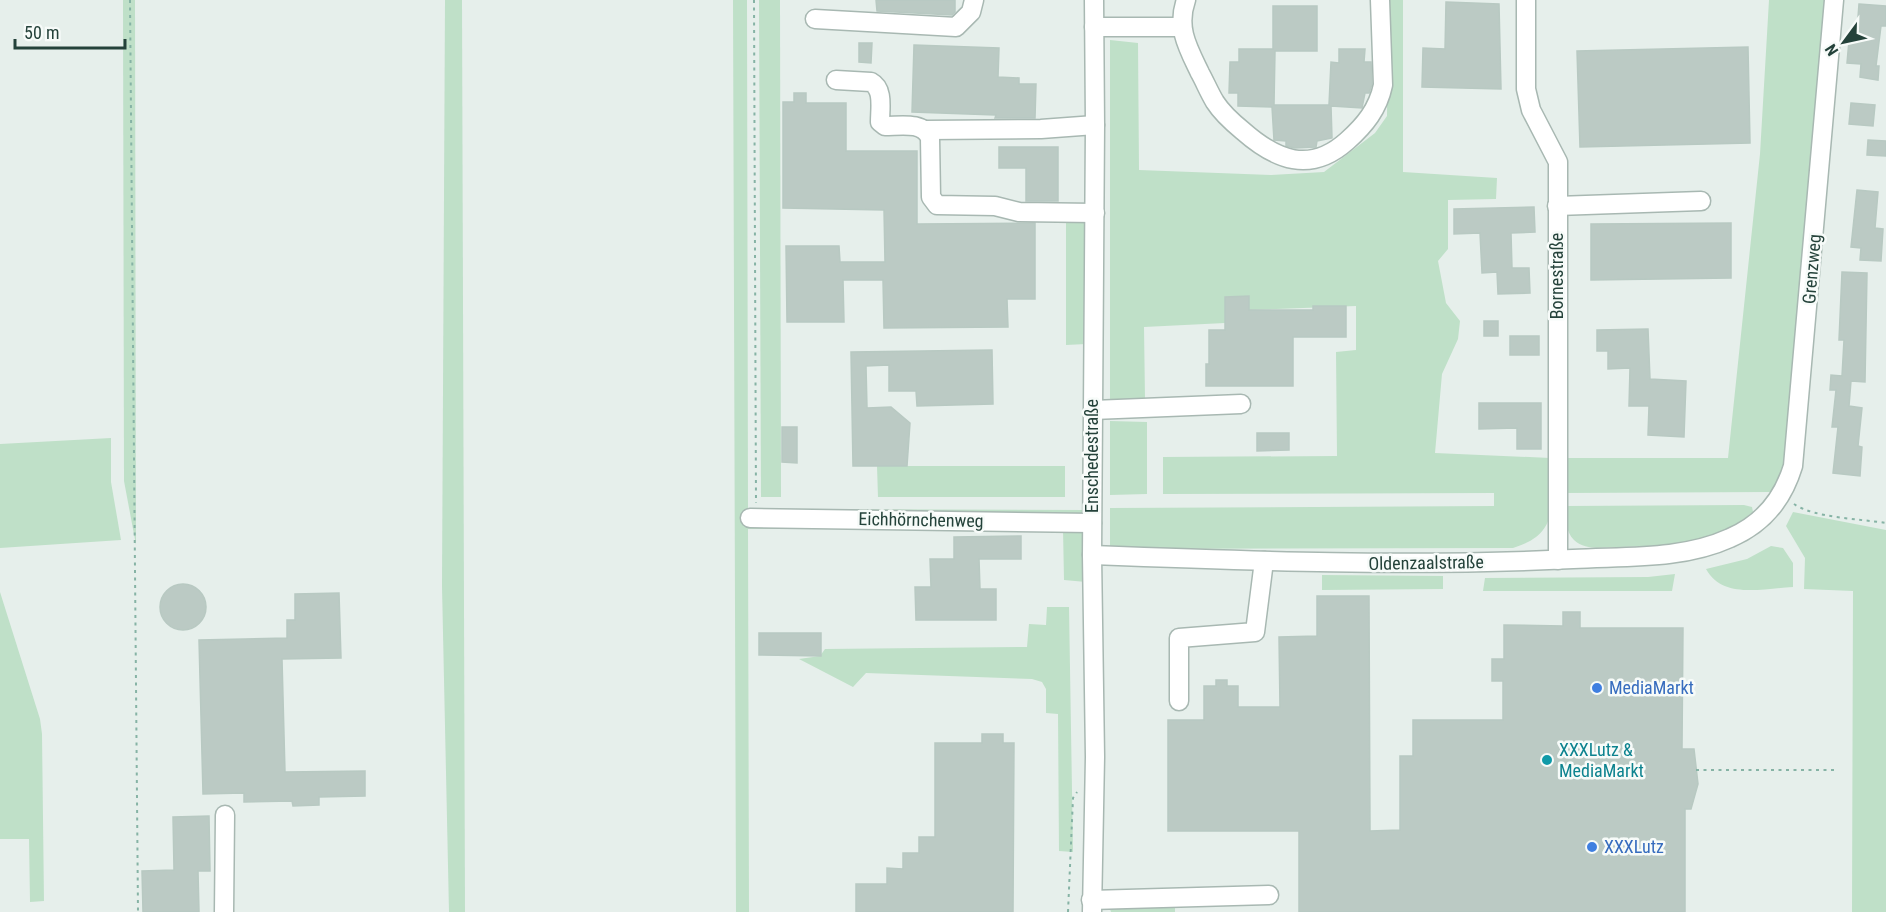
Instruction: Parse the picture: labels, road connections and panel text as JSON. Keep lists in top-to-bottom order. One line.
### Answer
{"streets":{"street":["Grenzweg","Bornestraße","Enschedestraße","Eichhörnchenweg","Oldenzaalstraße"]},"crossings":[["Grenzweg","Oldenzaalstraße"],["Bornestraße","Oldenzaalstraße"],["Enschedestraße","Eichhörnchenweg"],["Enschedestraße","Oldenzaalstraße"]],"places":["MediaMarkt","XXXLutz & MediaMarkt","XXXLutz"],"scale_bar":"50 m","north":"bottom left"}
